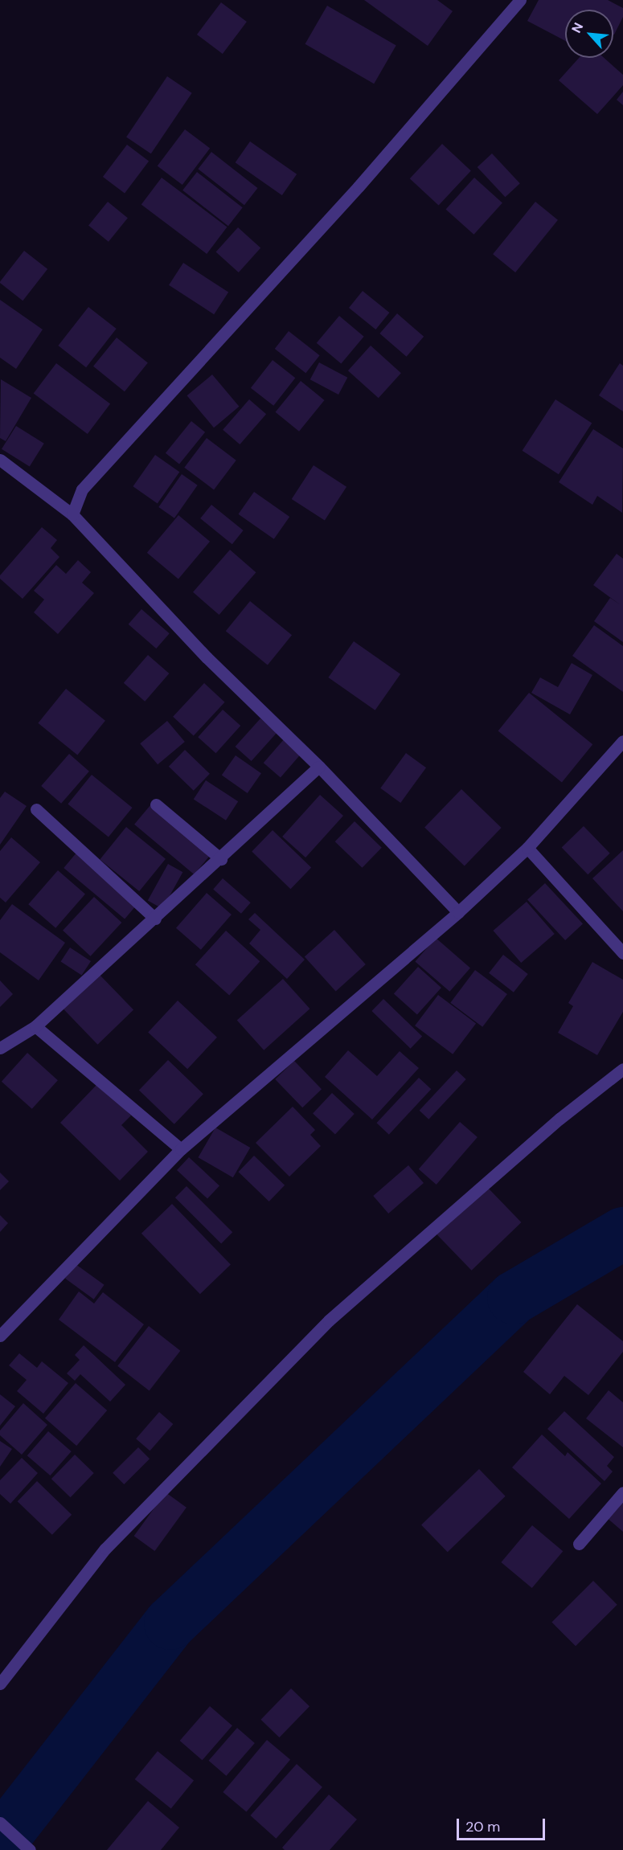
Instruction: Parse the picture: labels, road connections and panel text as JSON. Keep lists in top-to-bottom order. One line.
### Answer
{"scale_bar":"20 m","north":"top left"}
